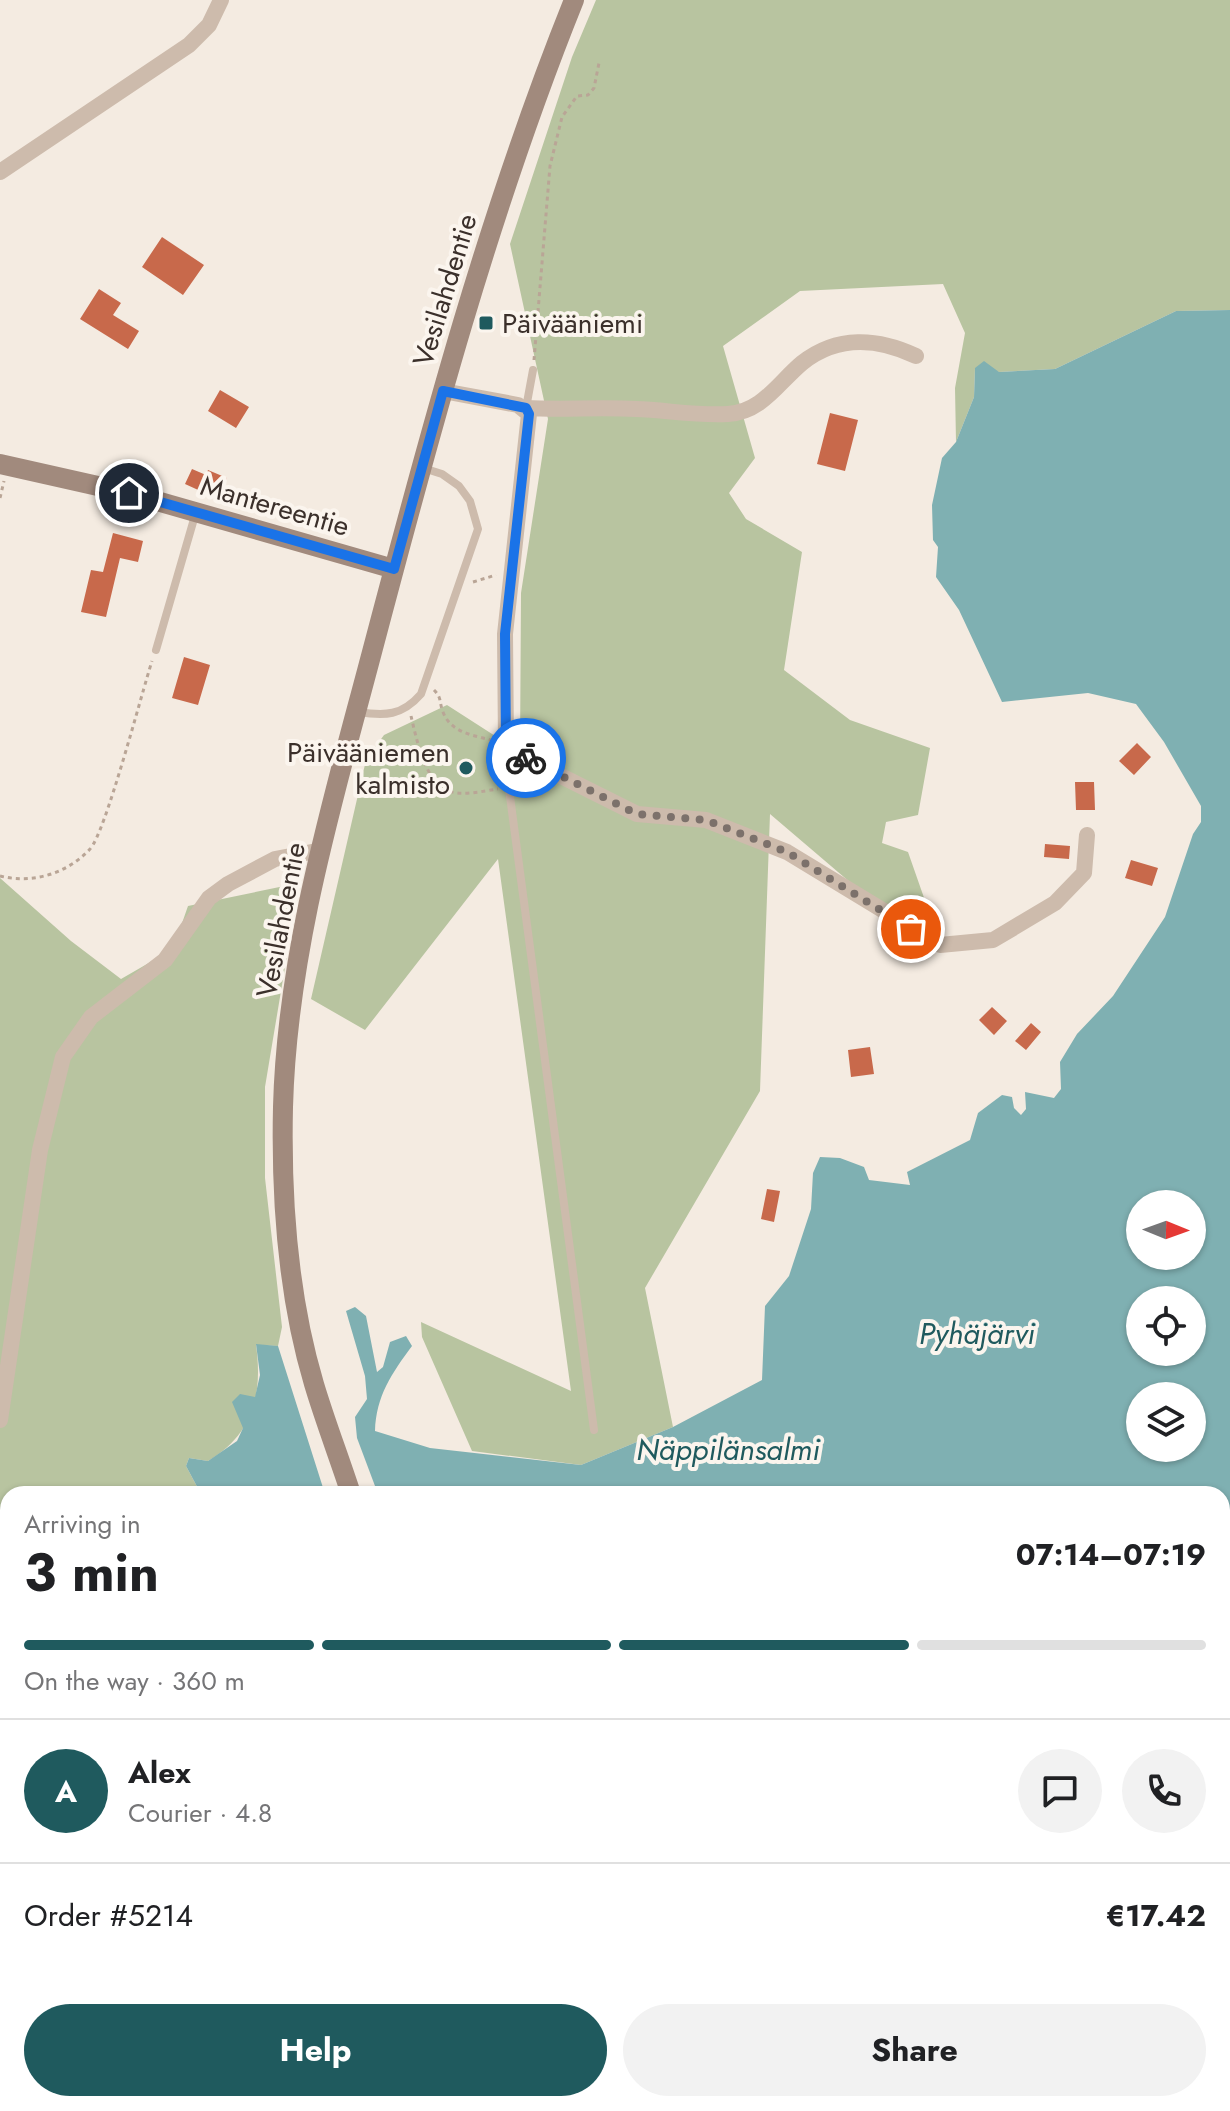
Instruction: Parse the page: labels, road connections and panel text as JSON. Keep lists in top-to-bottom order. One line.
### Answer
{"streets":{"main road":["Vesilahdentie","Mantereentie"]},"crossings":[["Vesilahdentie","Mantereentie"]],"water":["Pyhäjärvi","Näppilänsalmi"],"places":{"transit":["Päivääniemi"],"other":["Päivääniemen kalmisto"]},"north":"right","page":{"heading":["3 min","Arriving in","07:14–07:19"],"panel":["Alex","Courier · 4.8","Order #5214","€17.42"],"bar":"On the way · 360 m","round":"A","buttons":["Help","Share"]}}
